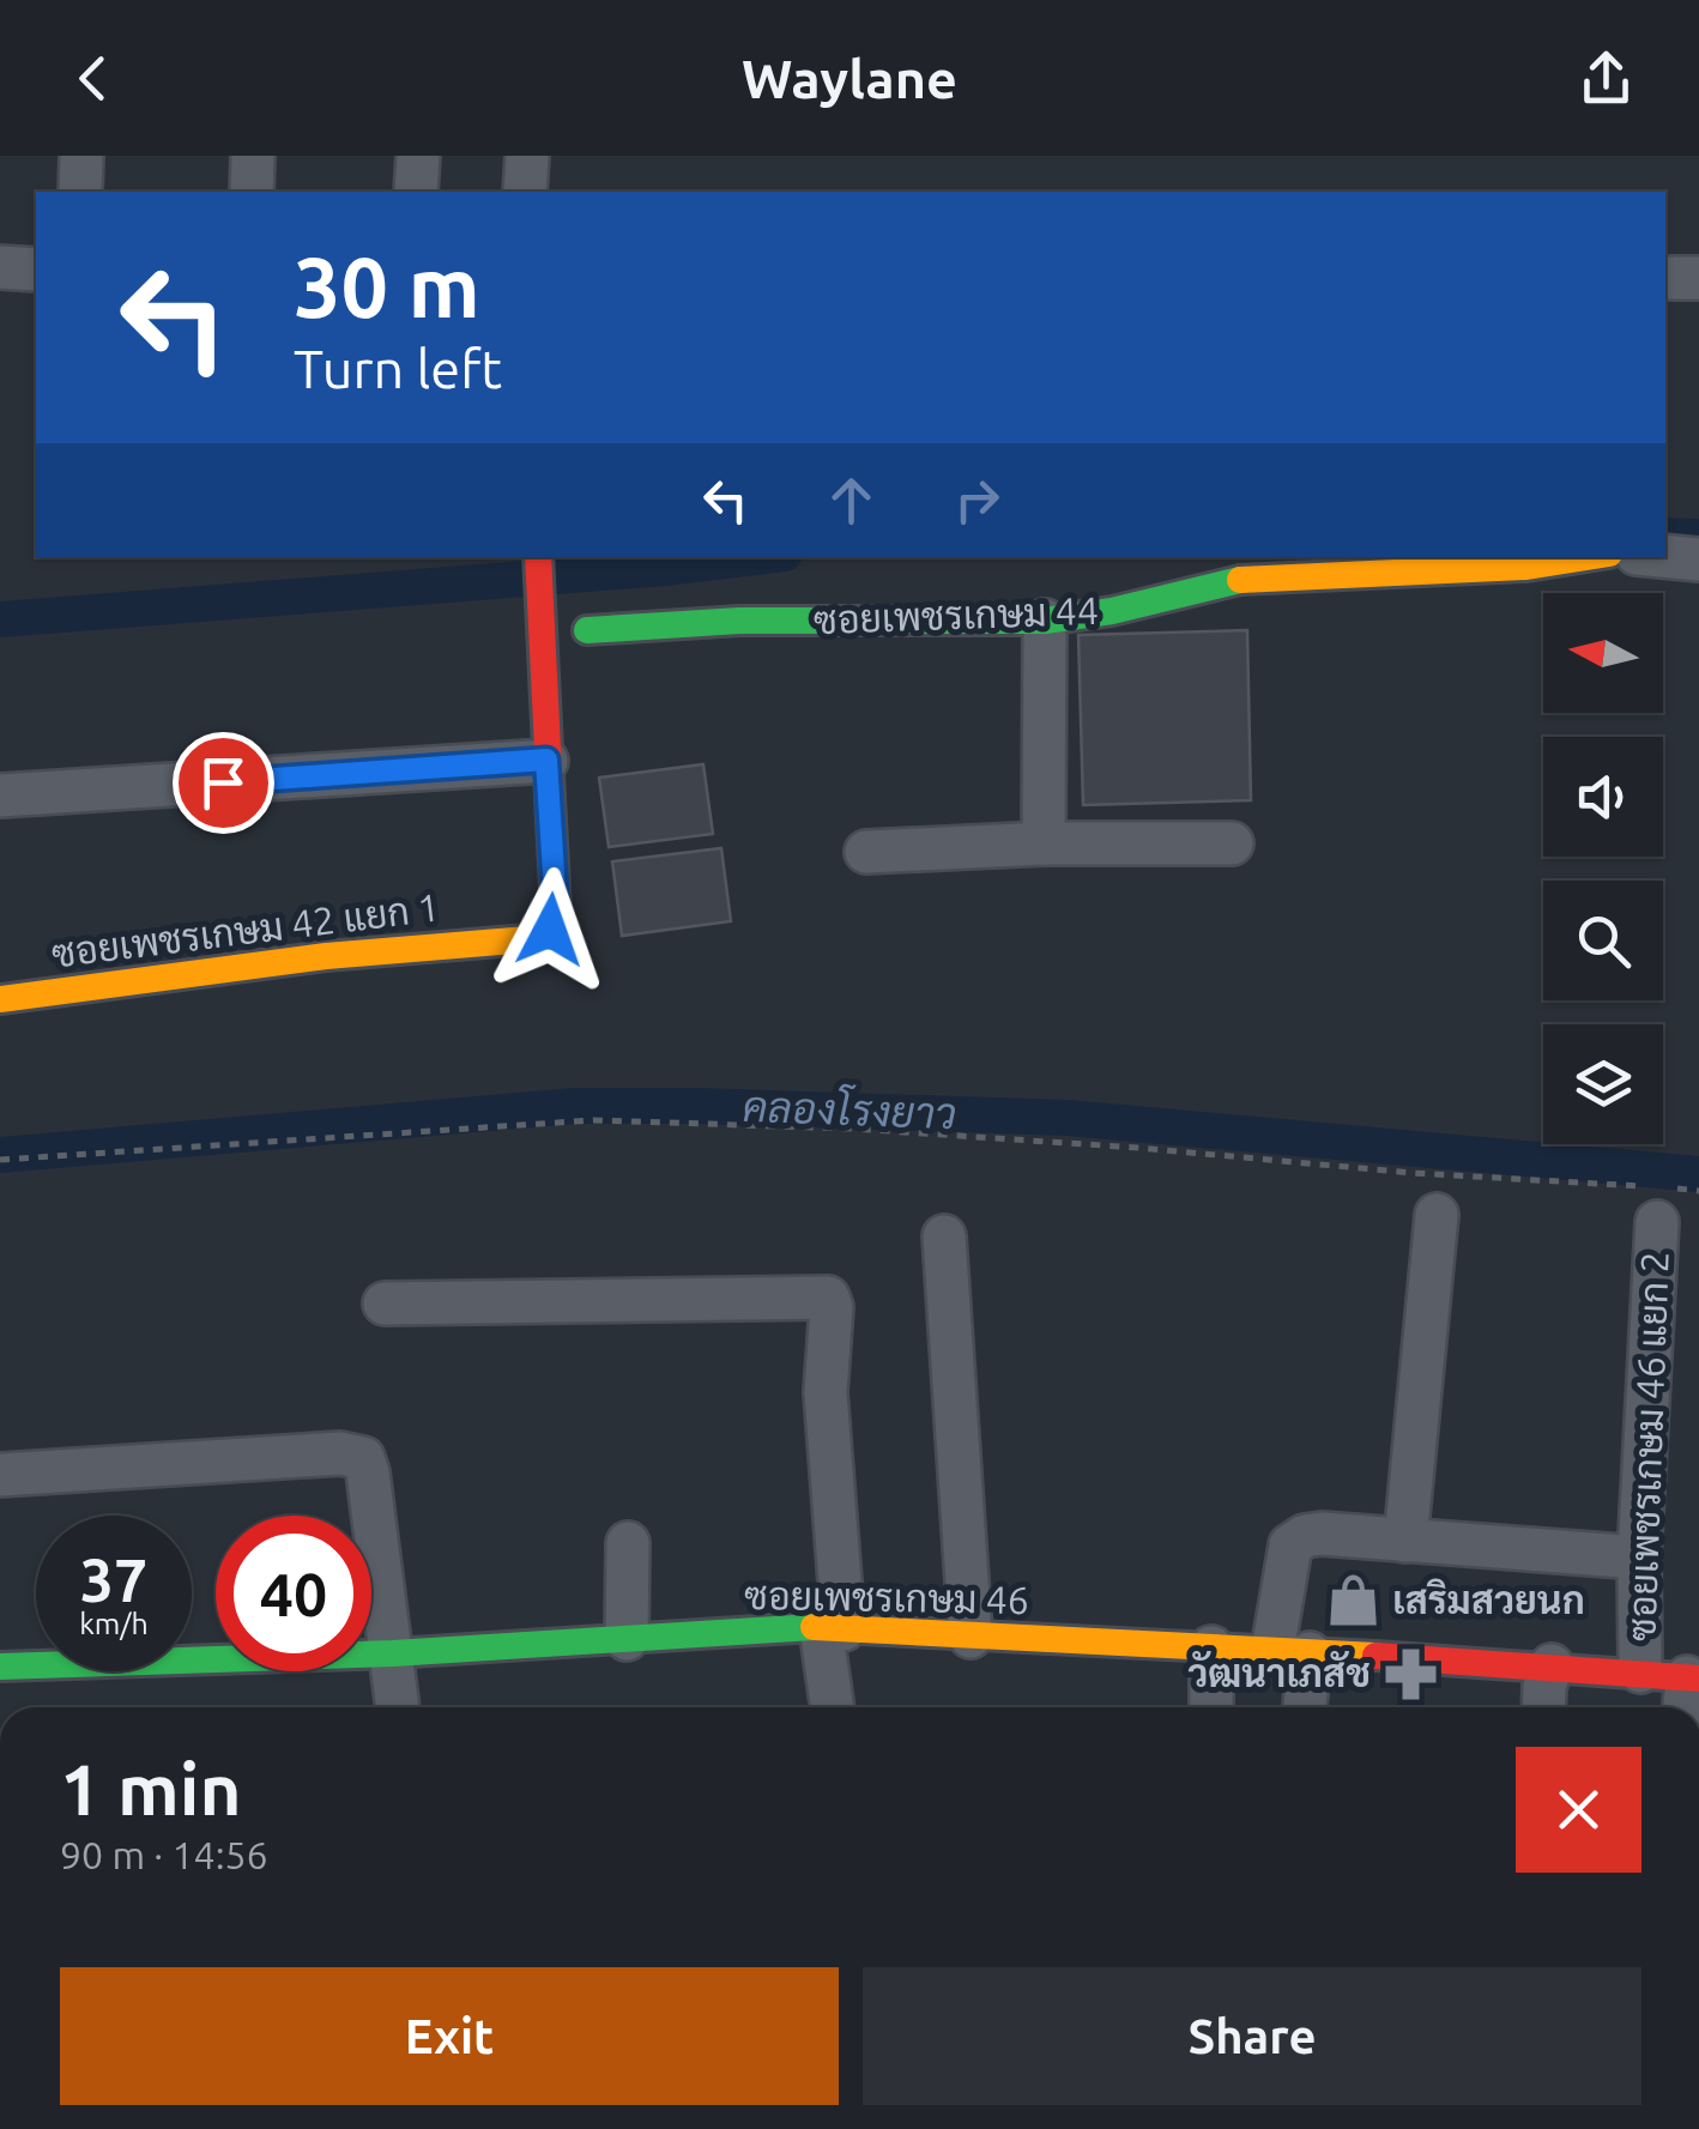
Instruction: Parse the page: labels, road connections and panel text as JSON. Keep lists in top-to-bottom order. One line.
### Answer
{"streets":{"street":["ซอยเพชรเกษม 44","ซอยเพชรเกษม 42 แยก 1","ซอยเพชรเกษม 46 แยก 2","ซอยเพชรเกษม 46"]},"crossings":[["ซอยเพชรเกษม 46 แยก 2","ซอยเพชรเกษม 46"]],"water":["คลองโรงยาว"],"places":{"shop":["เสริมสวยนก"],"pharmacy":["วัฒนาเภสัช"]},"north":"left","page":{"header":"Waylane","turn":["30 m","Turn left"],"speed":"37 km/h","limit":"40","heading":["1 min","90 m · 14:56"],"buttons":["Exit","Share"]}}
